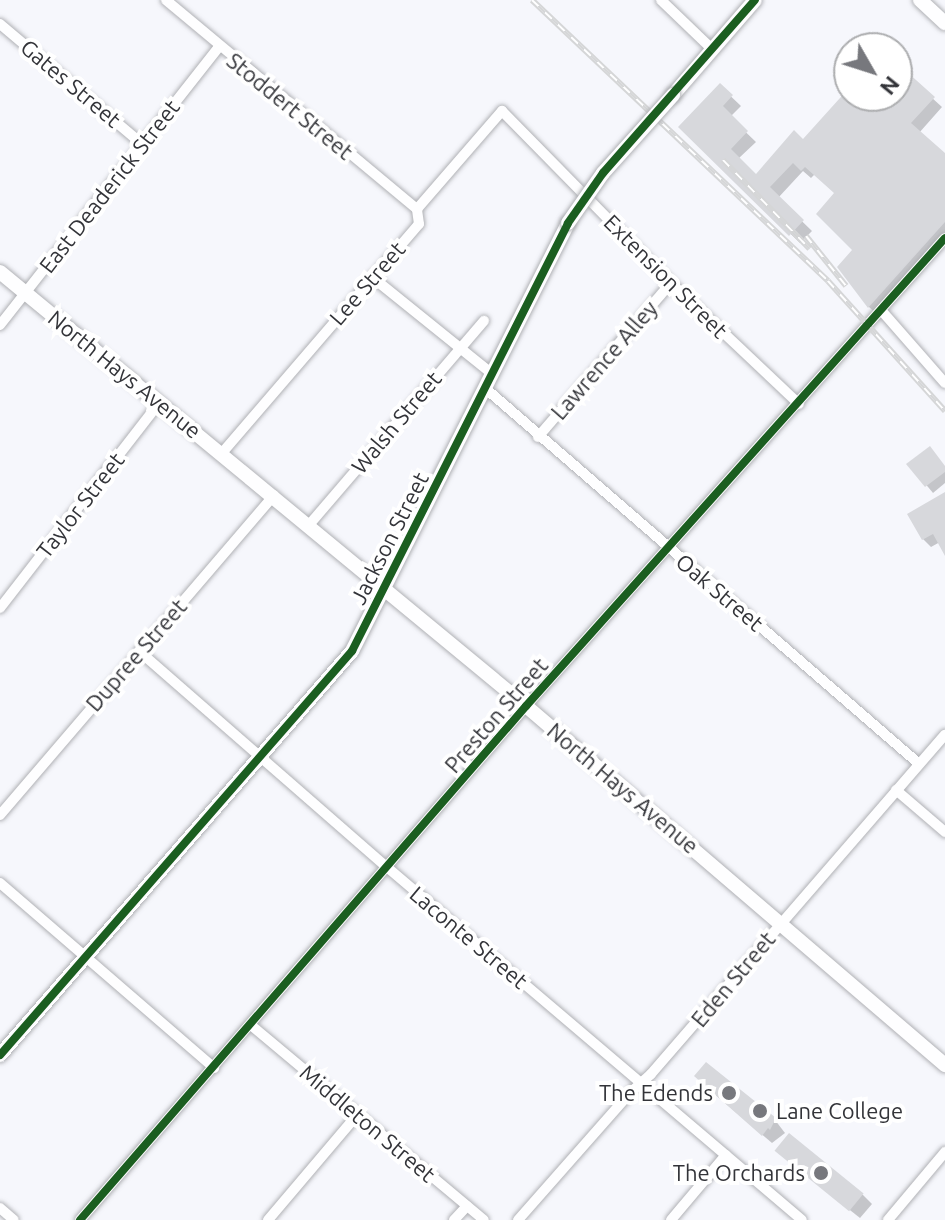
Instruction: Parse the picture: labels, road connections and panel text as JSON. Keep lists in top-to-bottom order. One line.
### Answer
{"streets":{"street":["Gates Street","Stoddert Street","East Deaderick Street","Extension Street","Lee Street","Lawrence Alley","North Hays Avenue","Walsh Street","Taylor Street","Jackson Street","Oak Street","Dupree Street","Preston Street","Laconte Street","Eden Street","Middleton Street"]},"crossings":[["Gates Street","East Deaderick Street"],["Stoddert Street","East Deaderick Street"],["Stoddert Street","Lee Street"],["East Deaderick Street","North Hays Avenue"],["Extension Street","Lee Street"],["Extension Street","Lawrence Alley"],["Extension Street","Preston Street"],["Lee Street","North Hays Avenue"],["Lawrence Alley","Oak Street"],["North Hays Avenue","Walsh Street"],["North Hays Avenue","Taylor Street"],["North Hays Avenue","Jackson Street"],["North Hays Avenue","Dupree Street"],["North Hays Avenue","Preston Street"],["North Hays Avenue","Eden Street"],["Jackson Street","Oak Street"],["Jackson Street","Laconte Street"],["Oak Street","Preston Street"],["Oak Street","Eden Street"],["Dupree Street","Laconte Street"],["Preston Street","Laconte Street"],["Preston Street","Middleton Street"],["Laconte Street","Eden Street"]],"places":["The Edends","Lane College","The Orchards"],"north":"bottom right"}
